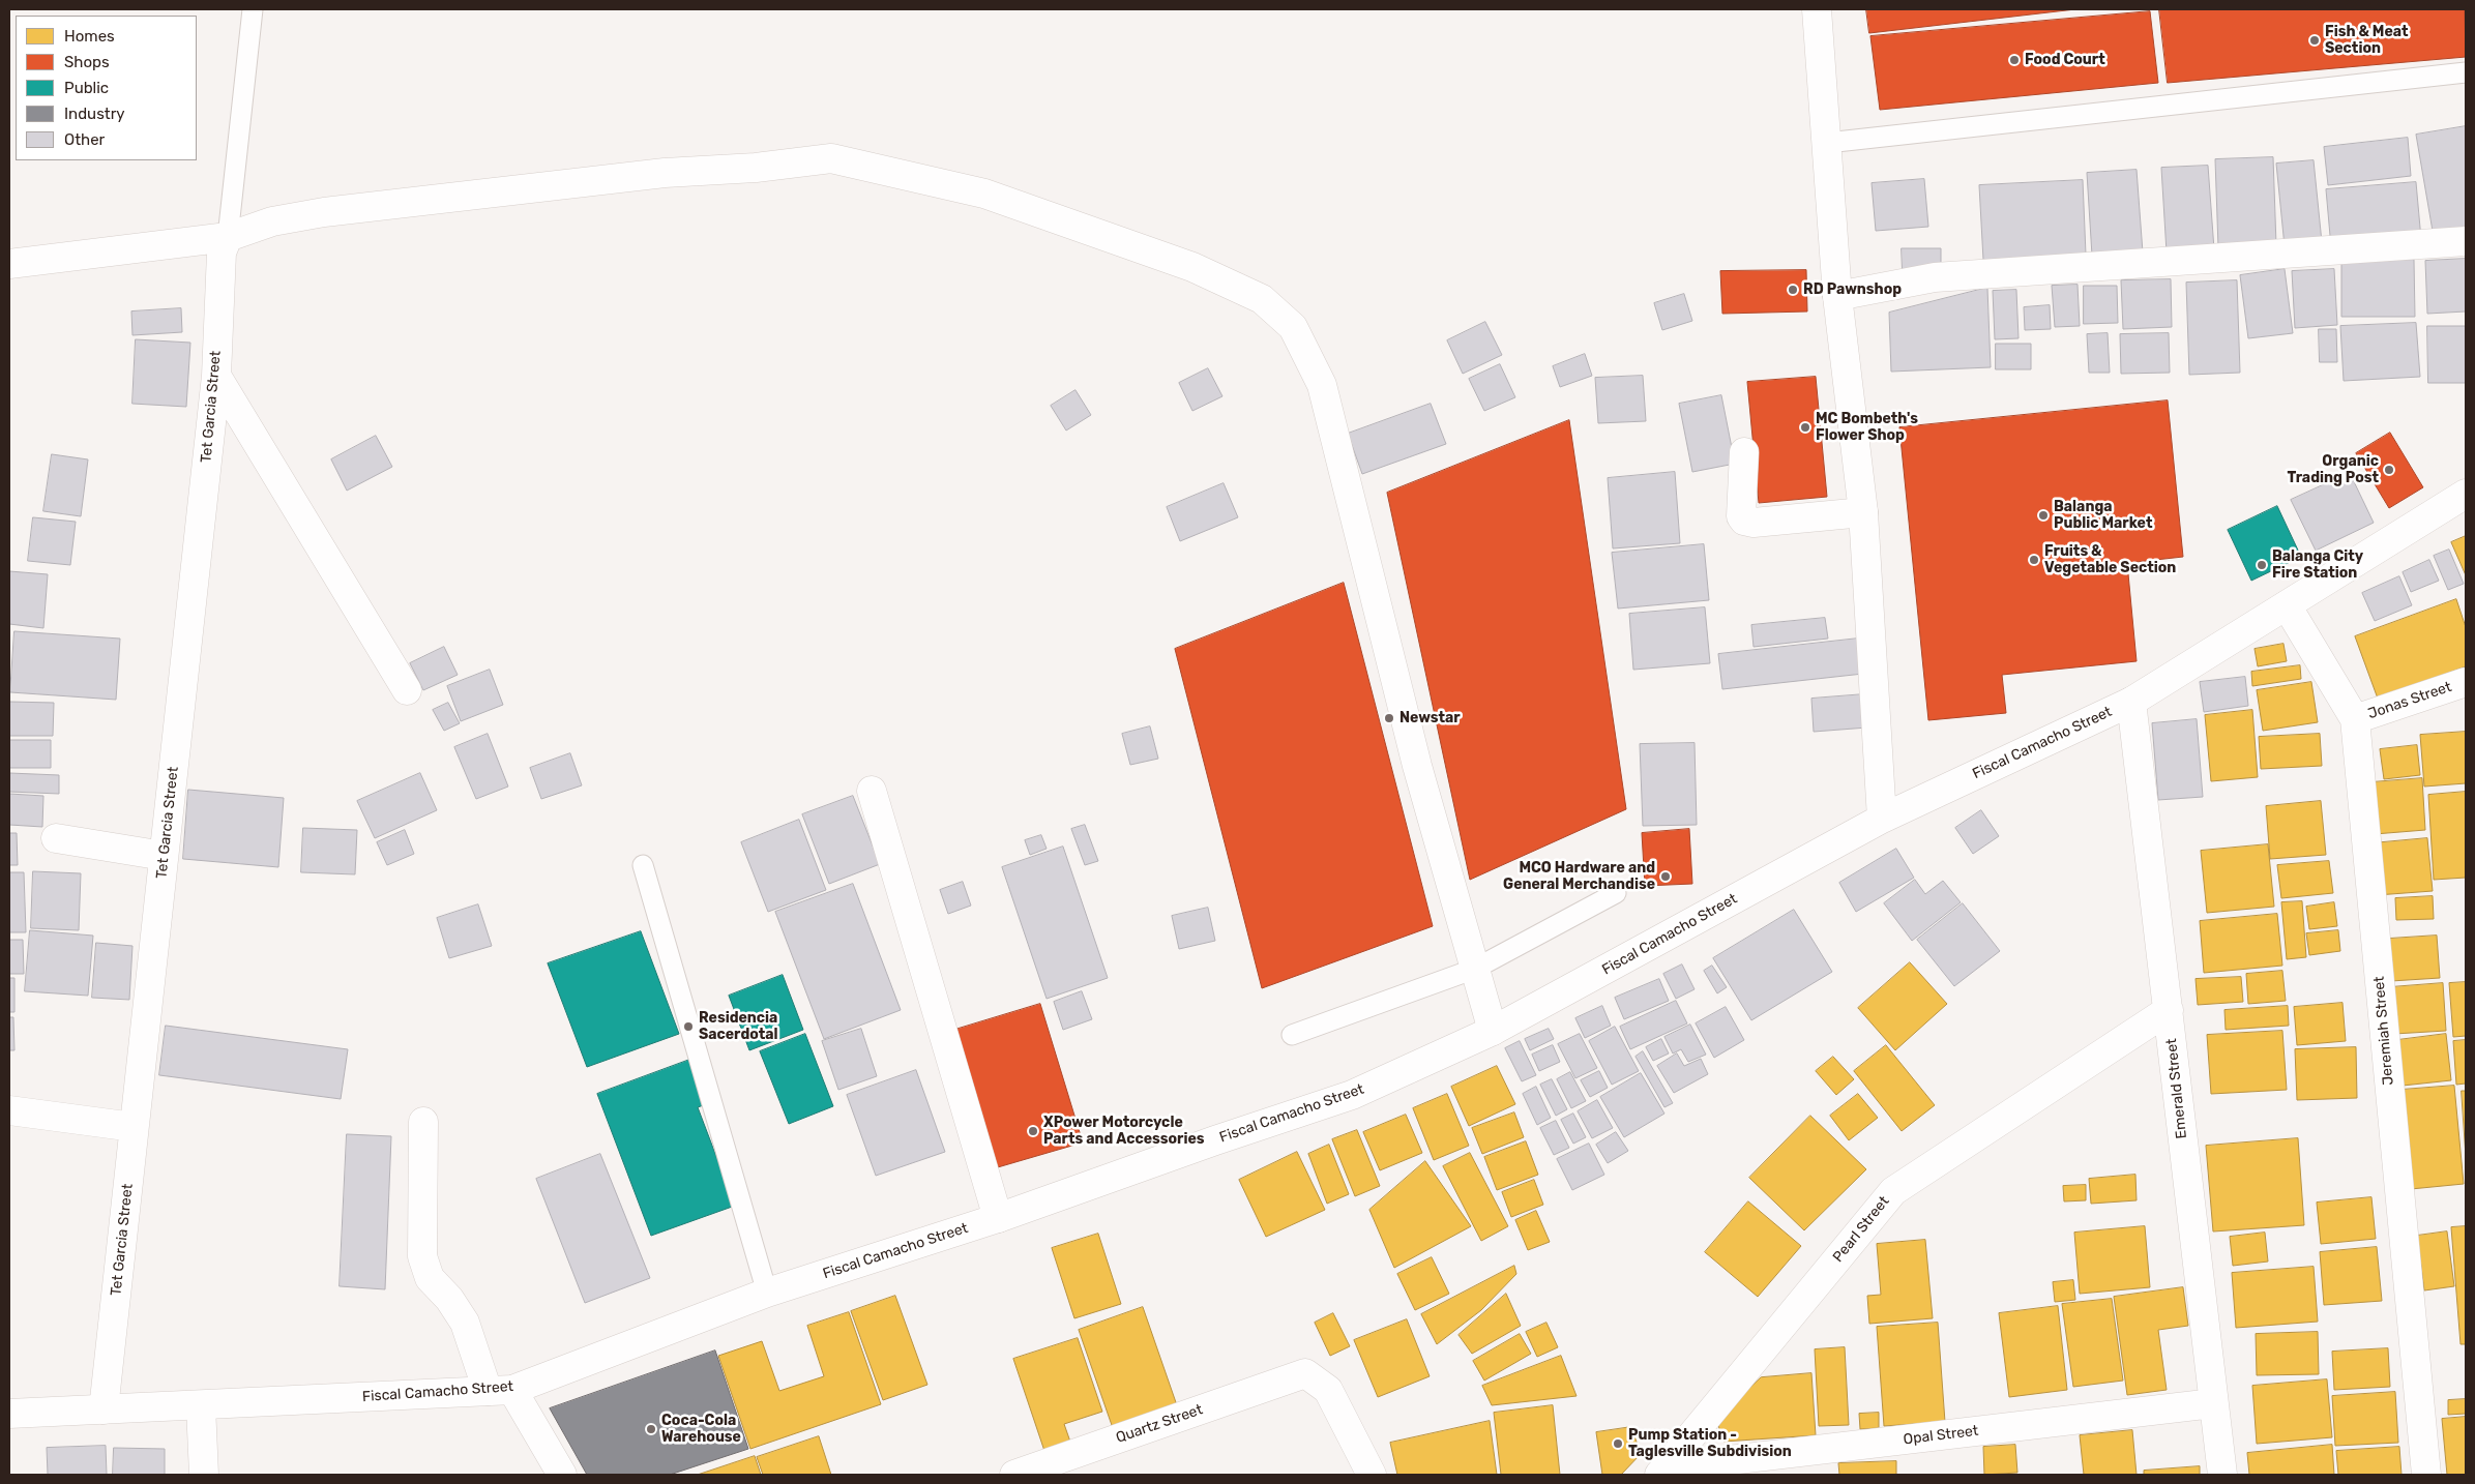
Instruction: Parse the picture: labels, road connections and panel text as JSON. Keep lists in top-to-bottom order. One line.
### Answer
{"streets":{"street":["Tet Garcia Street","Jonas Street","Fiscal Camacho Street","Jeremiah Street","Emerald Street","Pearl Street","Quartz Street","Opal Street"]},"crossings":[["Tet Garcia Street","Fiscal Camacho Street"],["Jonas Street","Jeremiah Street"],["Fiscal Camacho Street","Jeremiah Street"],["Fiscal Camacho Street","Emerald Street"],["Emerald Street","Pearl Street"],["Emerald Street","Opal Street"],["Pearl Street","Opal Street"]],"places":["Fish & Meat Section","Food Court","RD Pawnshop","MC Bombeth's Flower Shop","Organic Trading Post","Balanga Public Market","Fruits & Vegetable Section","Balanga City Fire Station","Newstar","MCO Hardware and General Merchandise","Residencia Sacerdotal","XPower Motorcycle Parts and Accessories","Coca-Cola Warehouse","Pump Station - Taglesville Subdivision"],"legend":["Homes","Shops","Public","Industry","Other"]}
